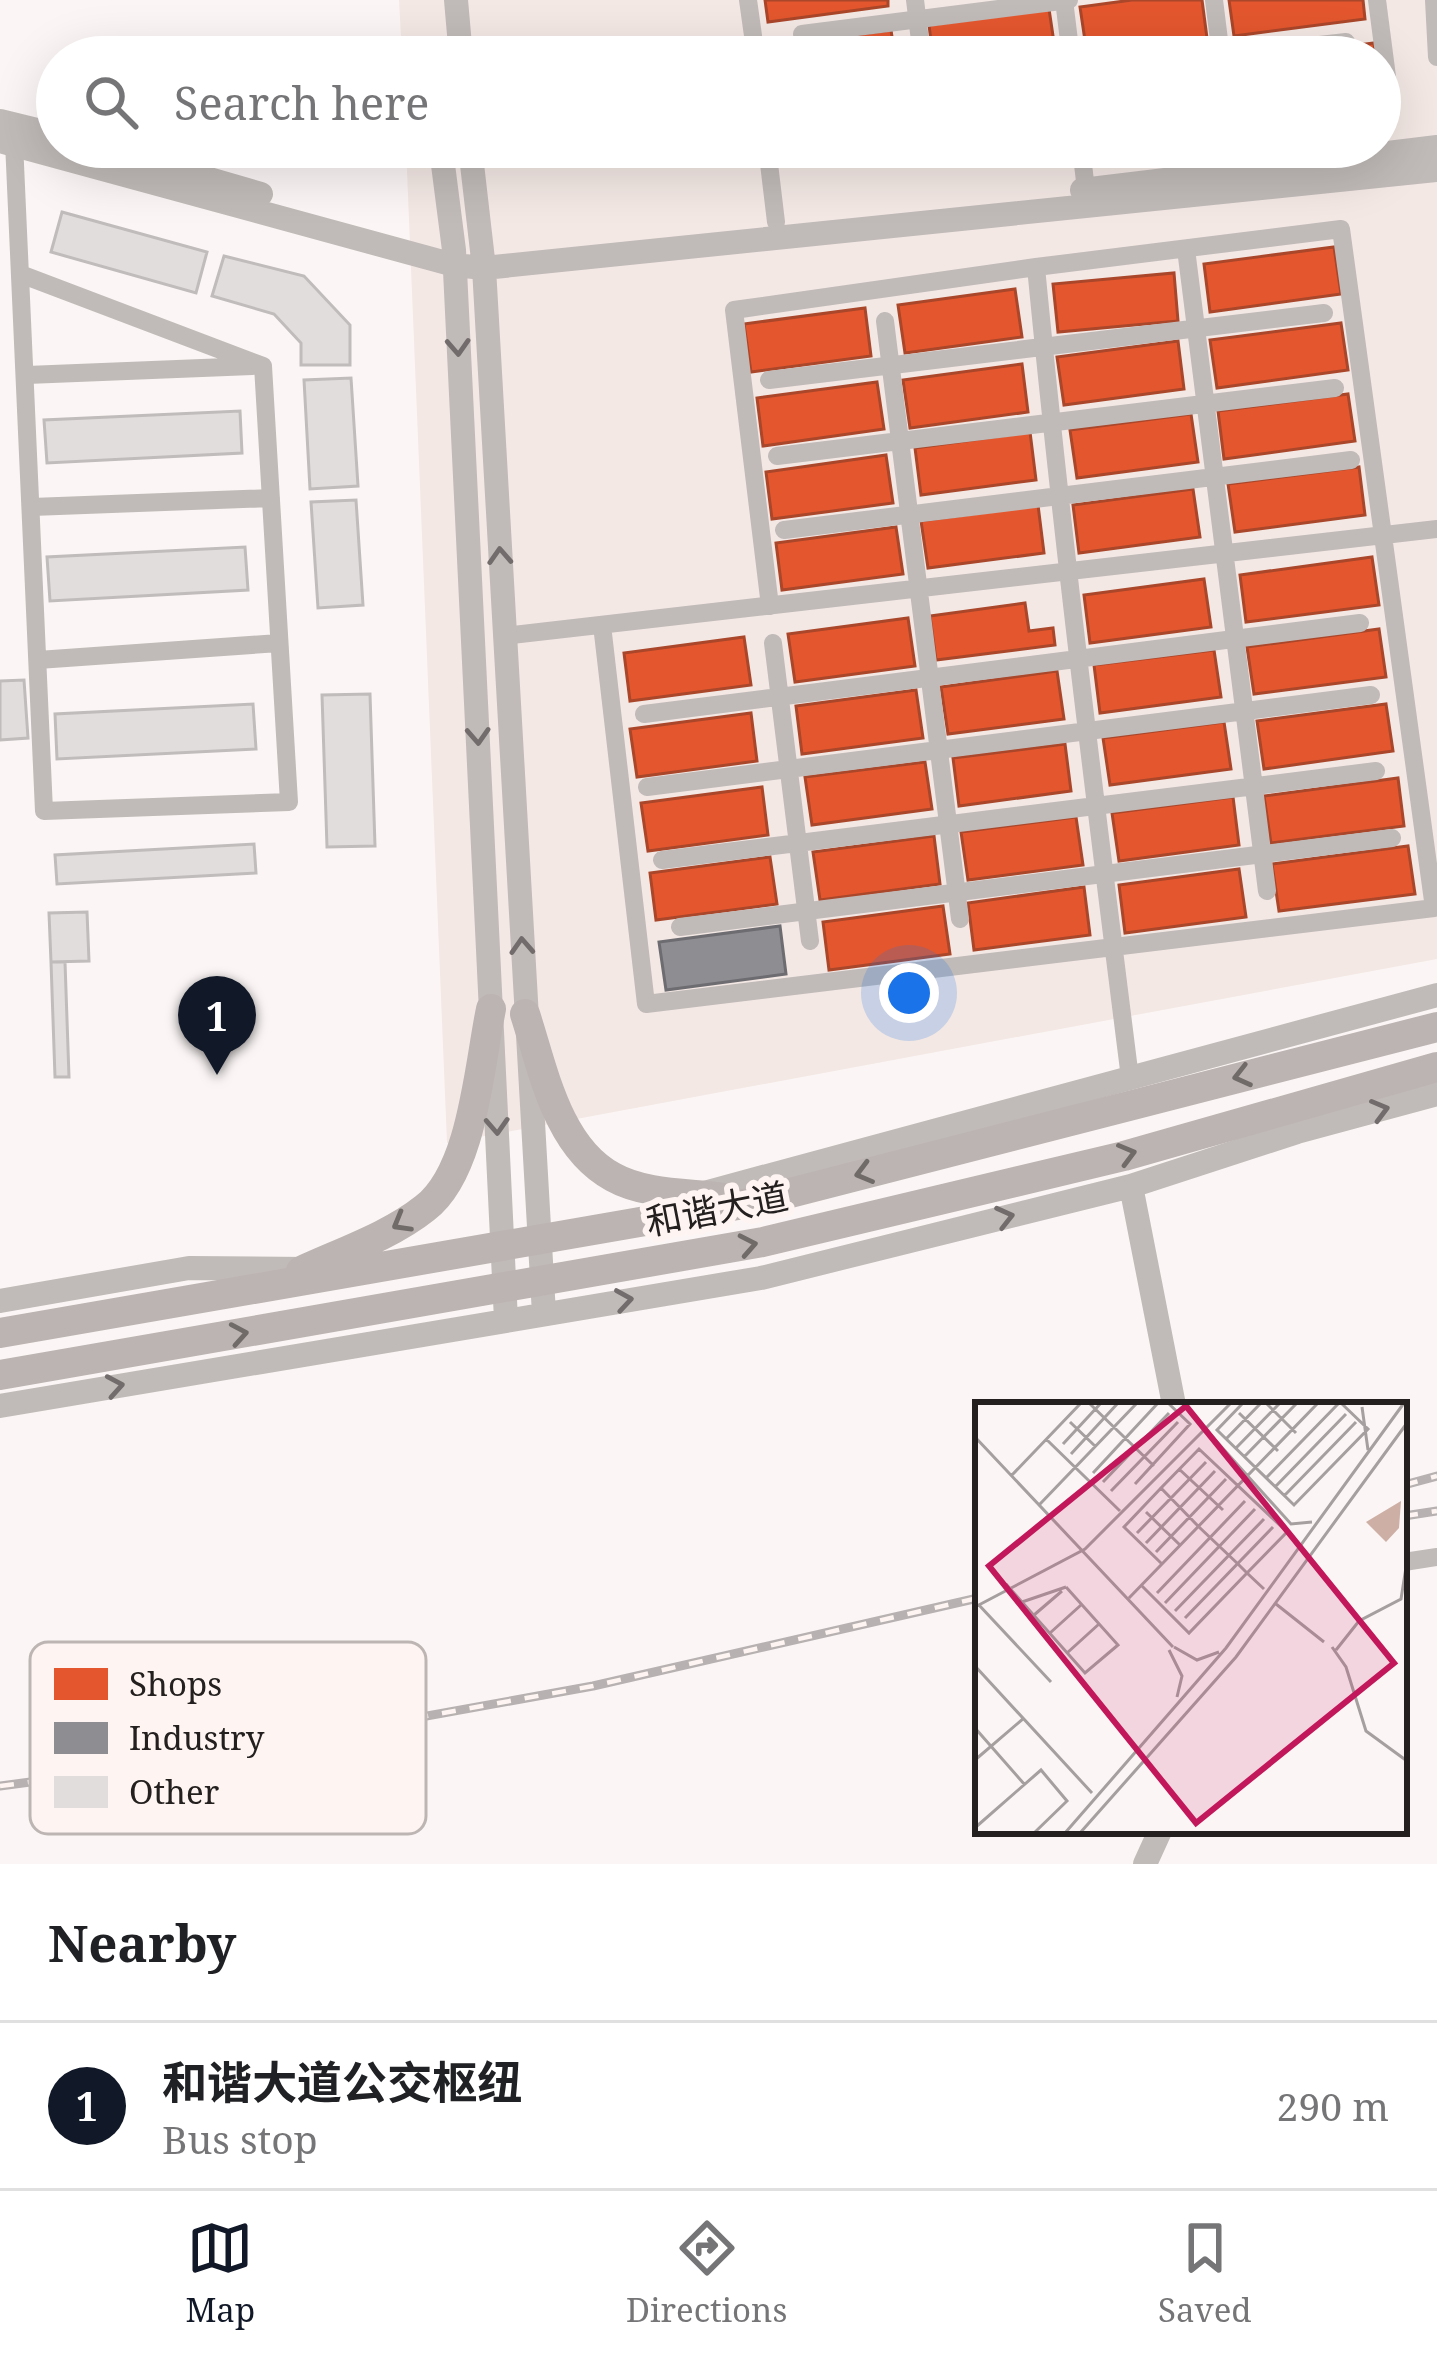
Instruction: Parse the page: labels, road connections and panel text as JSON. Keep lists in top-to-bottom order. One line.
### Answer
{"streets":{"highway":["和谐大道"]},"legend":["Shops","Industry","Other"],"page":{"search":"Search here","pins":"1","heading":"Nearby","list":[{"mark":"1","name":"和谐大道公交枢纽","note":"Bus stop","value":"290 m"}],"nav":["Map","Directions","Saved"]}}
